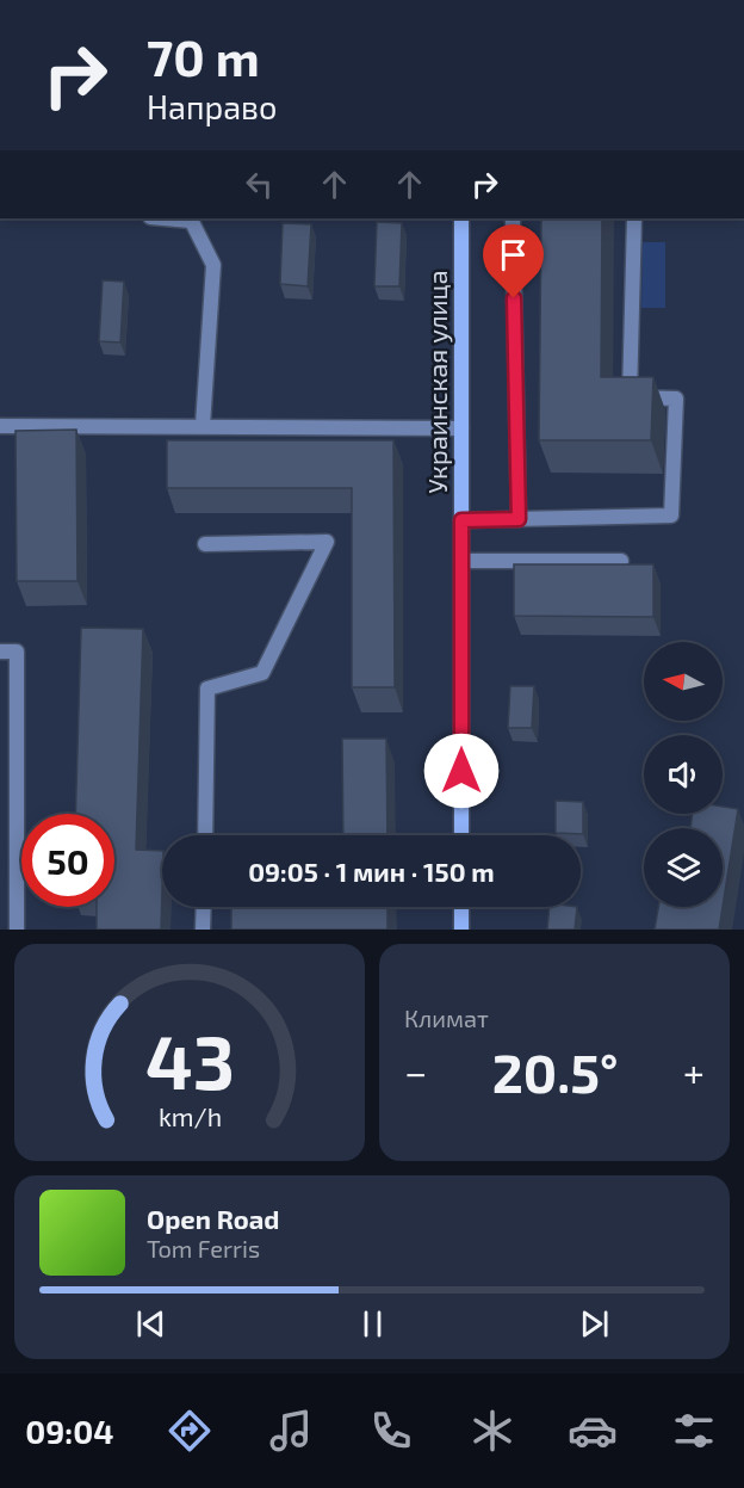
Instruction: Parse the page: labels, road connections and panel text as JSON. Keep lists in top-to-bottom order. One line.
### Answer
{"streets":{"main road":["Украинская улица"]},"north":"left","page":{"turn":["70 m","Направо"],"limit":"50","trip":"09:05 · 1 мин · 150 m","tile":"Климат","heat":["−","20.5°","+"],"song":["Open Road","Tom Ferris"],"tabs":"09:04","gauge":["43","km/h"]}}
